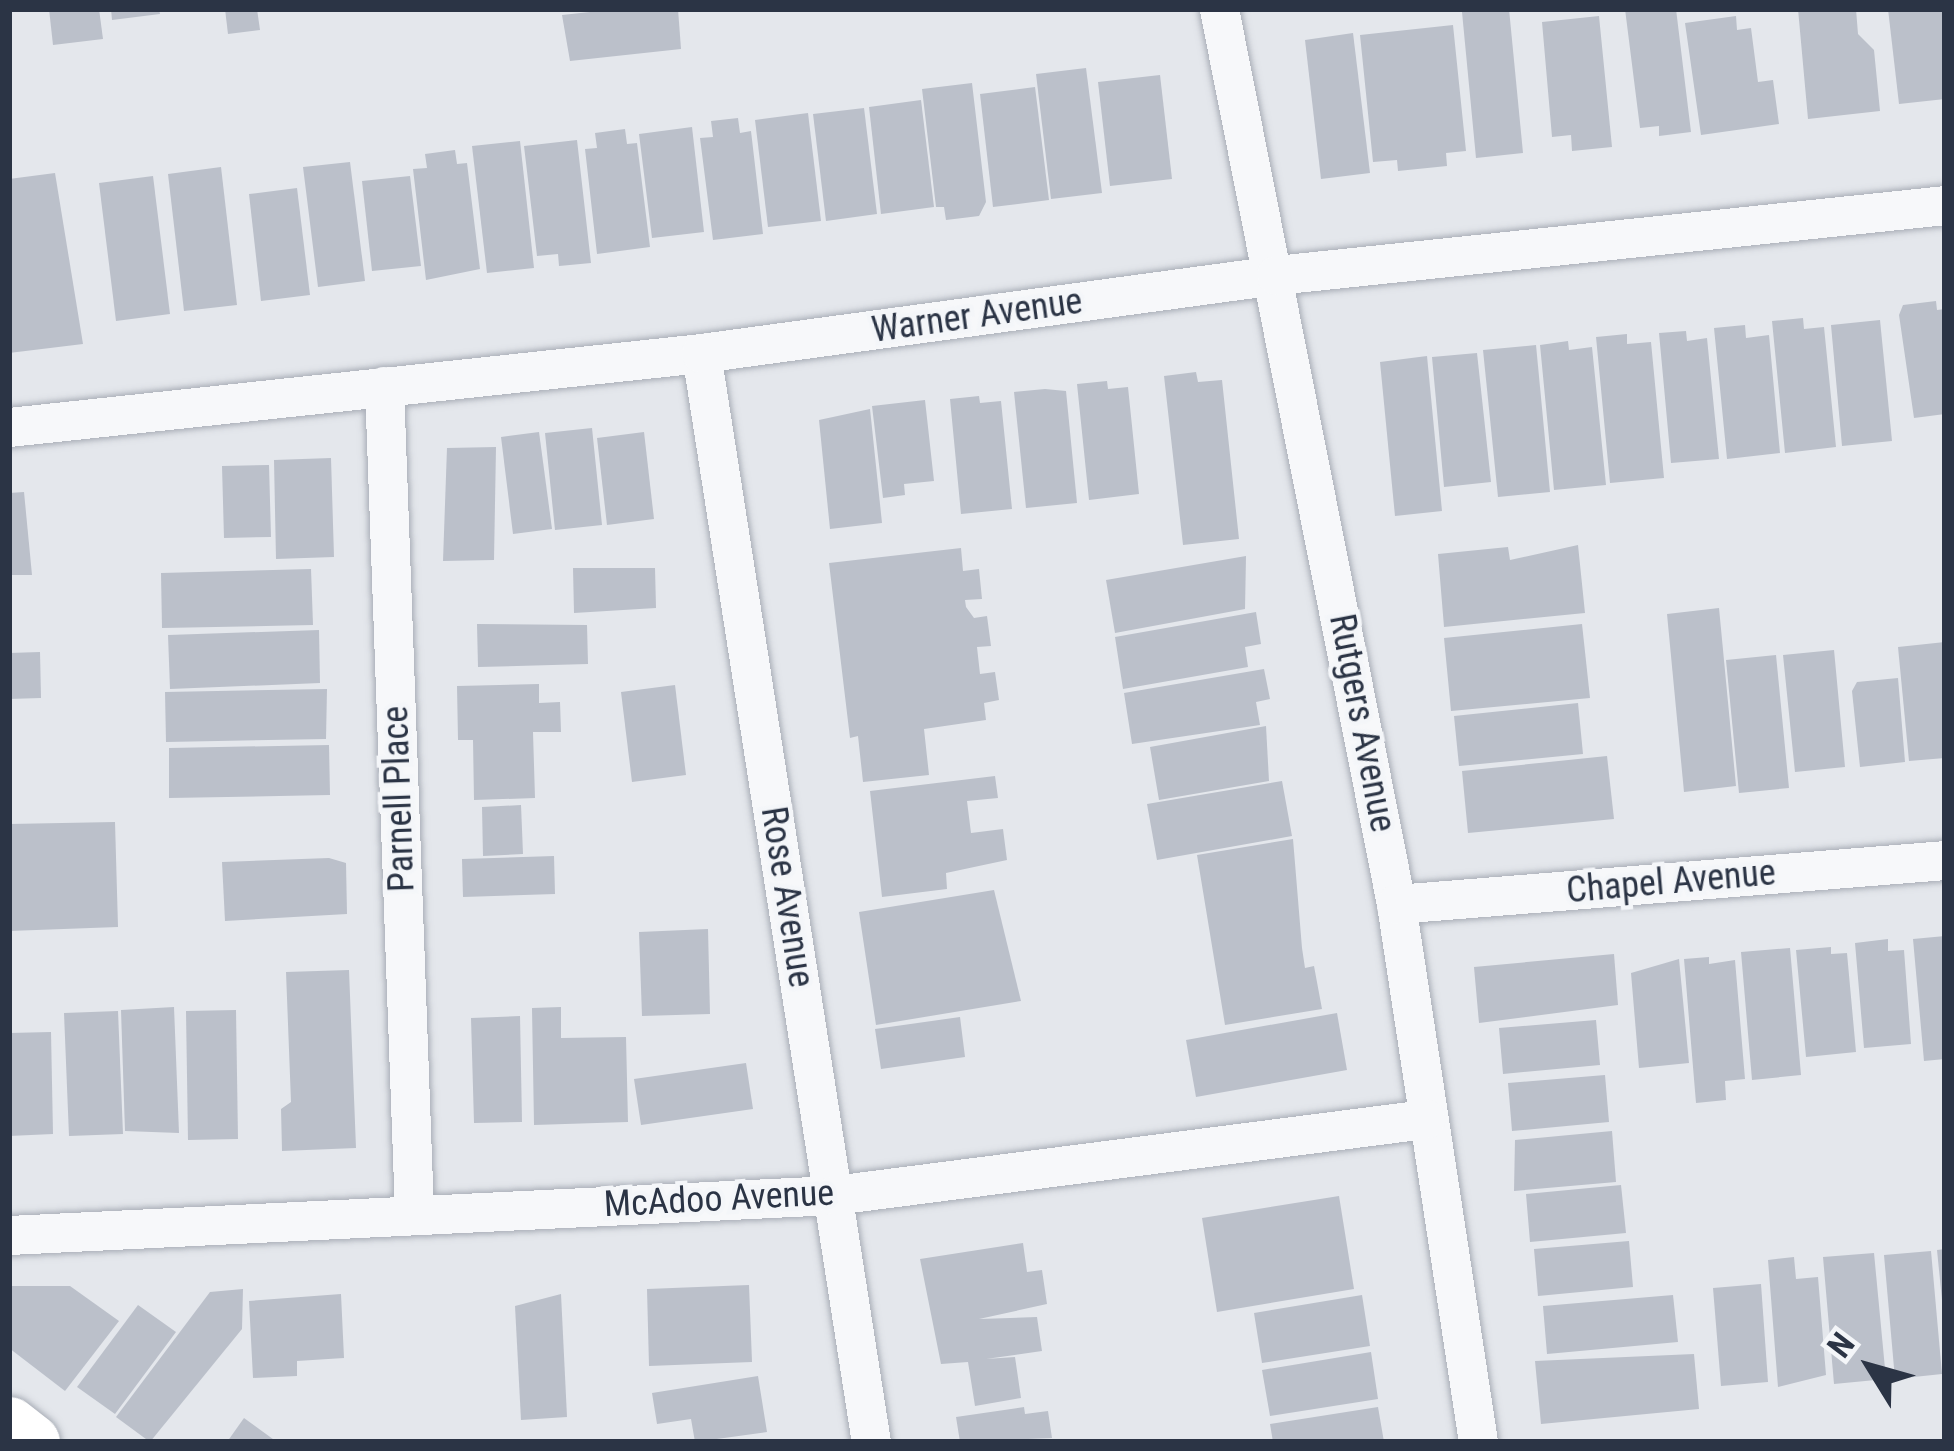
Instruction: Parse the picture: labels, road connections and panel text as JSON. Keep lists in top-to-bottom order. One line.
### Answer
{"streets":{"street":["Warner Avenue","Rutgers Avenue","Parnell Place","Chapel Avenue","Rose Avenue","McAdoo Avenue"]},"crossings":[["Warner Avenue","Rutgers Avenue"],["Warner Avenue","Parnell Place"],["Warner Avenue","Rose Avenue"],["Rutgers Avenue","Chapel Avenue"],["Rutgers Avenue","McAdoo Avenue"],["Parnell Place","McAdoo Avenue"],["Rose Avenue","McAdoo Avenue"]],"north":"top left"}
